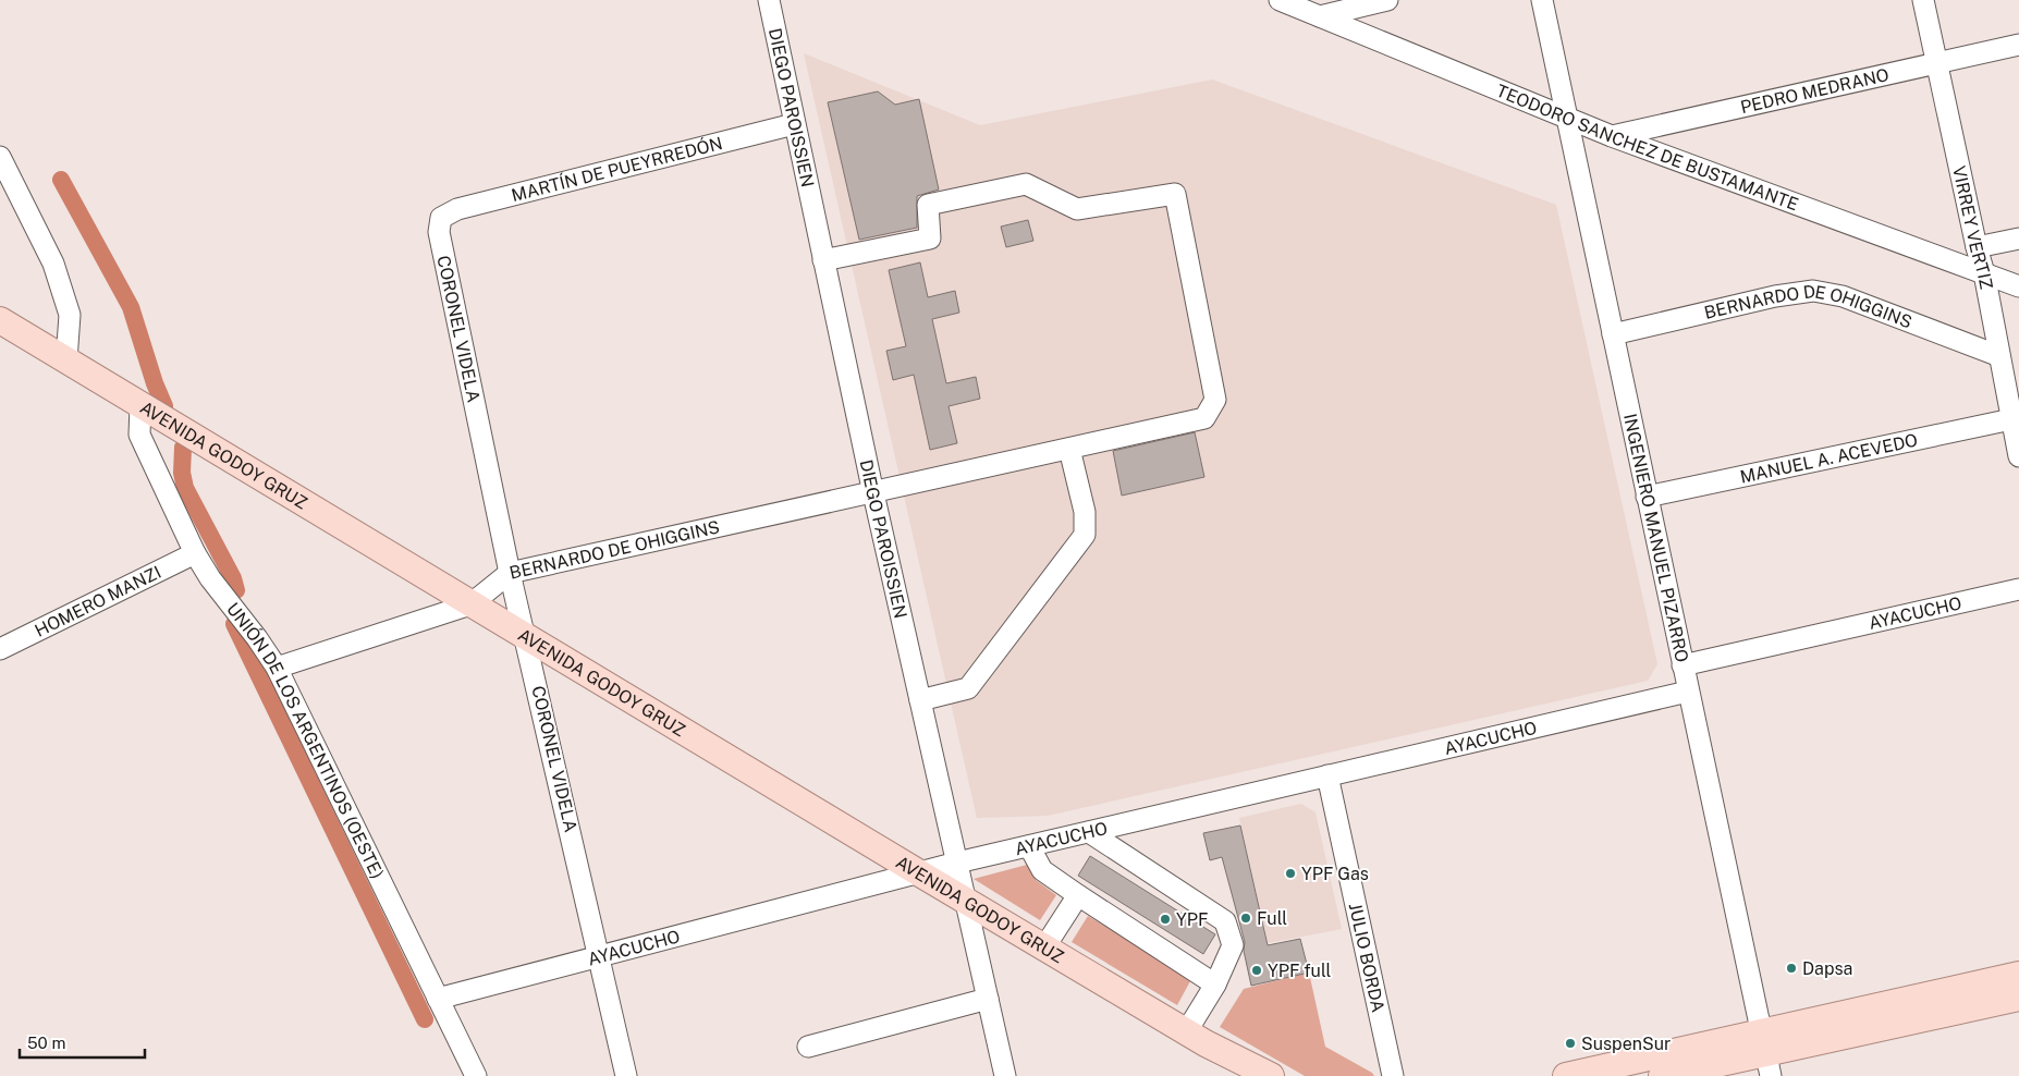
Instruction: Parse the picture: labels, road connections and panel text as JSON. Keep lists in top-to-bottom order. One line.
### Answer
{"streets":{"main road":["AVENIDA GODOY GRUZ"],"street":["PEDRO MEDRANO","DIEGO PAROISSIEN","TEODORO SANCHEZ DE BUSTAMANTE","MARTÍN DE PUEYRREDÓN","VIRREY VERTIZ","BERNARDO DE OHIGGINS","CORONEL VIDELA","MANUEL A. ACEVEDO","INGENIERO MANUEL PIZARRO","HOMERO MANZI","AYACUCHO","UNIÓN DE LOS ARGENTINOS (OESTE)","JULIO BORDA"]},"crossings":[["PEDRO MEDRANO","TEODORO SANCHEZ DE BUSTAMANTE"],["PEDRO MEDRANO","VIRREY VERTIZ"],["DIEGO PAROISSIEN","MARTÍN DE PUEYRREDÓN"],["DIEGO PAROISSIEN","BERNARDO DE OHIGGINS"],["DIEGO PAROISSIEN","AVENIDA GODOY GRUZ"],["DIEGO PAROISSIEN","AYACUCHO"],["TEODORO SANCHEZ DE BUSTAMANTE","VIRREY VERTIZ"],["TEODORO SANCHEZ DE BUSTAMANTE","INGENIERO MANUEL PIZARRO"],["MARTÍN DE PUEYRREDÓN","CORONEL VIDELA"],["VIRREY VERTIZ","BERNARDO DE OHIGGINS"],["VIRREY VERTIZ","MANUEL A. ACEVEDO"],["BERNARDO DE OHIGGINS","CORONEL VIDELA"],["BERNARDO DE OHIGGINS","AVENIDA GODOY GRUZ"],["BERNARDO DE OHIGGINS","INGENIERO MANUEL PIZARRO"],["BERNARDO DE OHIGGINS","UNIÓN DE LOS ARGENTINOS (OESTE)"],["CORONEL VIDELA","AVENIDA GODOY GRUZ"],["CORONEL VIDELA","AYACUCHO"],["AVENIDA GODOY GRUZ","AYACUCHO"],["AVENIDA GODOY GRUZ","UNIÓN DE LOS ARGENTINOS (OESTE)"],["MANUEL A. ACEVEDO","INGENIERO MANUEL PIZARRO"],["INGENIERO MANUEL PIZARRO","AYACUCHO"],["HOMERO MANZI","UNIÓN DE LOS ARGENTINOS (OESTE)"],["AYACUCHO","UNIÓN DE LOS ARGENTINOS (OESTE)"],["AYACUCHO","JULIO BORDA"]],"places":["YPF Gas","Full","YPF","Dapsa","YPF full","SuspenSur"],"scale_bar":"50 m"}
